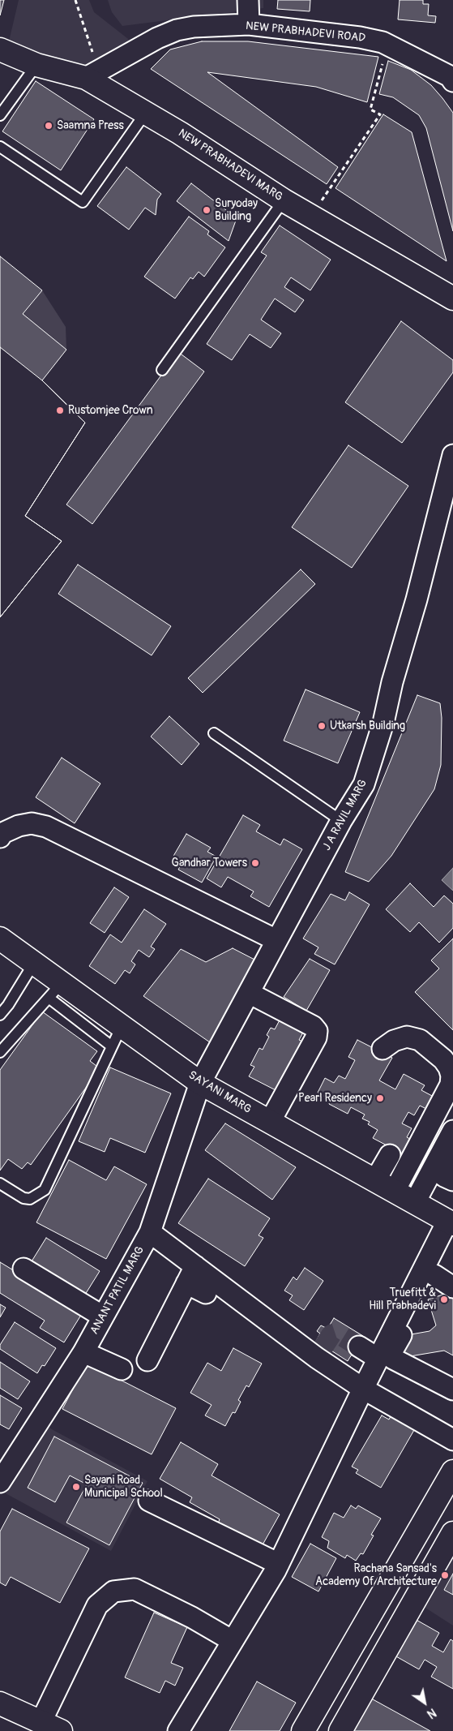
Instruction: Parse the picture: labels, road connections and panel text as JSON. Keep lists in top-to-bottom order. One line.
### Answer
{"streets":{"main road":["NEW PRABHADEVI MARG","SAYANI MARG"],"street":["NEW PRABHADEVI ROAD","J A RAVIL MARG","ANANT PATIL MARG"]},"crossings":[["NEW PRABHADEVI ROAD","NEW PRABHADEVI MARG"],["J A RAVIL MARG","SAYANI MARG"],["J A RAVIL MARG","ANANT PATIL MARG"],["SAYANI MARG","ANANT PATIL MARG"]],"places":["Saamna Press","Suryoday Building","Rustomjee Crown","Utkarsh Building","Gandhar Towers","Pearl Residency","Truefitt & Hill Prabhadevi","Sayani Road Municipal School","Rachana Sansad's Academy Of Architecture"],"north":"bottom right"}
